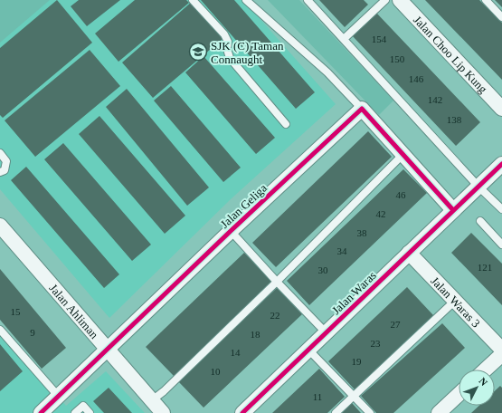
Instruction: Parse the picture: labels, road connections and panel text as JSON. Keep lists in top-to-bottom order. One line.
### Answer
{"streets":{"street":["Jalan Choo Lip Kung","Jalan Geliga","Jalan Waras","Jalan Waras 3","Jalan Ahliman"]},"crossings":[["Jalan Geliga","Jalan Ahliman"],["Jalan Waras","Jalan Waras 3"]],"places":{"school or university":["SJK (C) Taman Connaught"]},"house_numbers":["154","150","146","142","138","46","42","38","34","121","30","15","22","27","9","18","23","14","19","10","11"],"north":"top right"}
